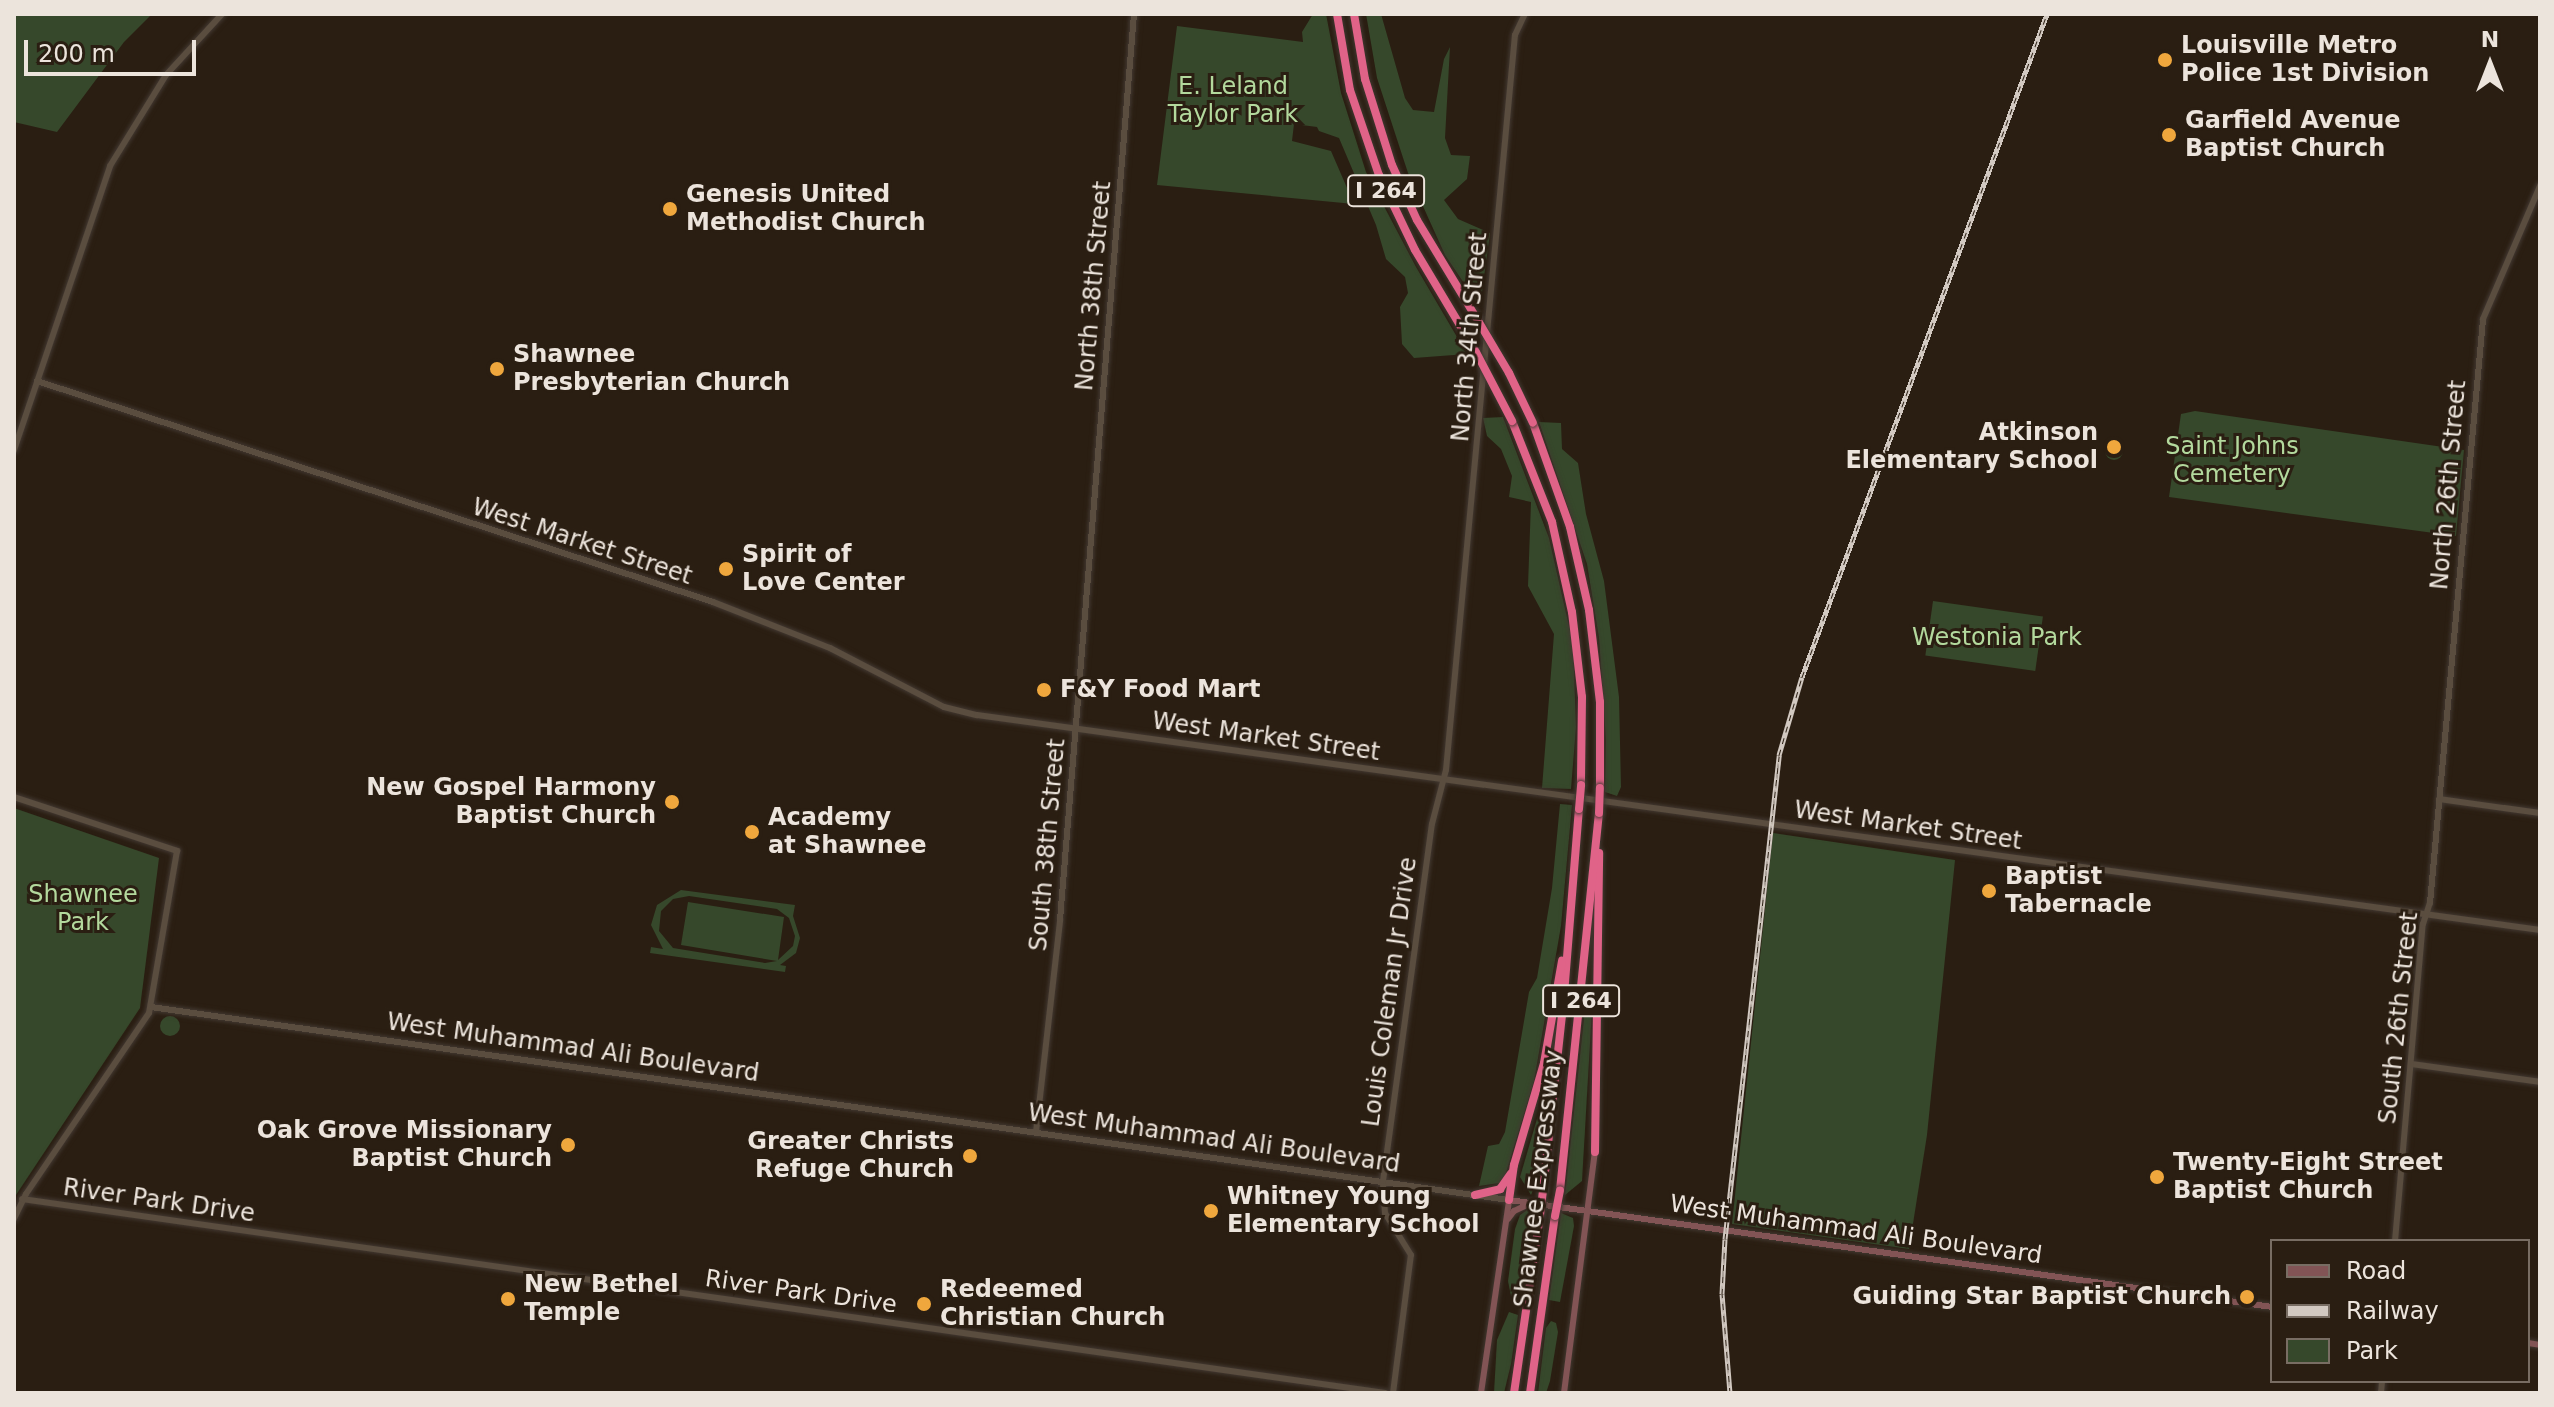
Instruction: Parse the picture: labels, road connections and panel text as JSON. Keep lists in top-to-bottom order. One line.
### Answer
{"streets":{"highway":["I 264","Shawnee Expressway"],"main road":["West Muhammad Ali Boulevard"],"street":["North 38th Street","North 34th Street","North 26th Street","West Market Street","South 38th Street","Louis Coleman Jr Drive","South 26th Street","River Park Drive"]},"crossings":[["North 38th Street","South 38th Street"],["North 34th Street","West Market Street"],["North 34th Street","Louis Coleman Jr Drive"],["North 26th Street","South 26th Street"],["West Market Street","South 38th Street"],["West Market Street","Louis Coleman Jr Drive"],["West Market Street","South 26th Street"],["South 38th Street","West Muhammad Ali Boulevard"],["Louis Coleman Jr Drive","West Muhammad Ali Boulevard"]],"parks":["E. Leland Taylor Park","Saint Johns Cemetery","Westonia Park","Shawnee Park"],"places":["Louisville Metro Police 1st Division","Garfield Avenue Baptist Church","Genesis United Methodist Church","Shawnee Presbyterian Church","Atkinson Elementary School","Spirit of Love Center","F&Y Food Mart","New Gospel Harmony Baptist Church","Academy at Shawnee","Baptist Tabernacle","Oak Grove Missionary Baptist Church","Greater Christs Refuge Church","Twenty-Eight Street Baptist Church","Whitney Young Elementary School","Guiding Star Baptist Church","New Bethel Temple","Redeemed Christian Church"],"legend":["Road","Railway","Park"],"scale_bar":"200 m","north":"top"}
